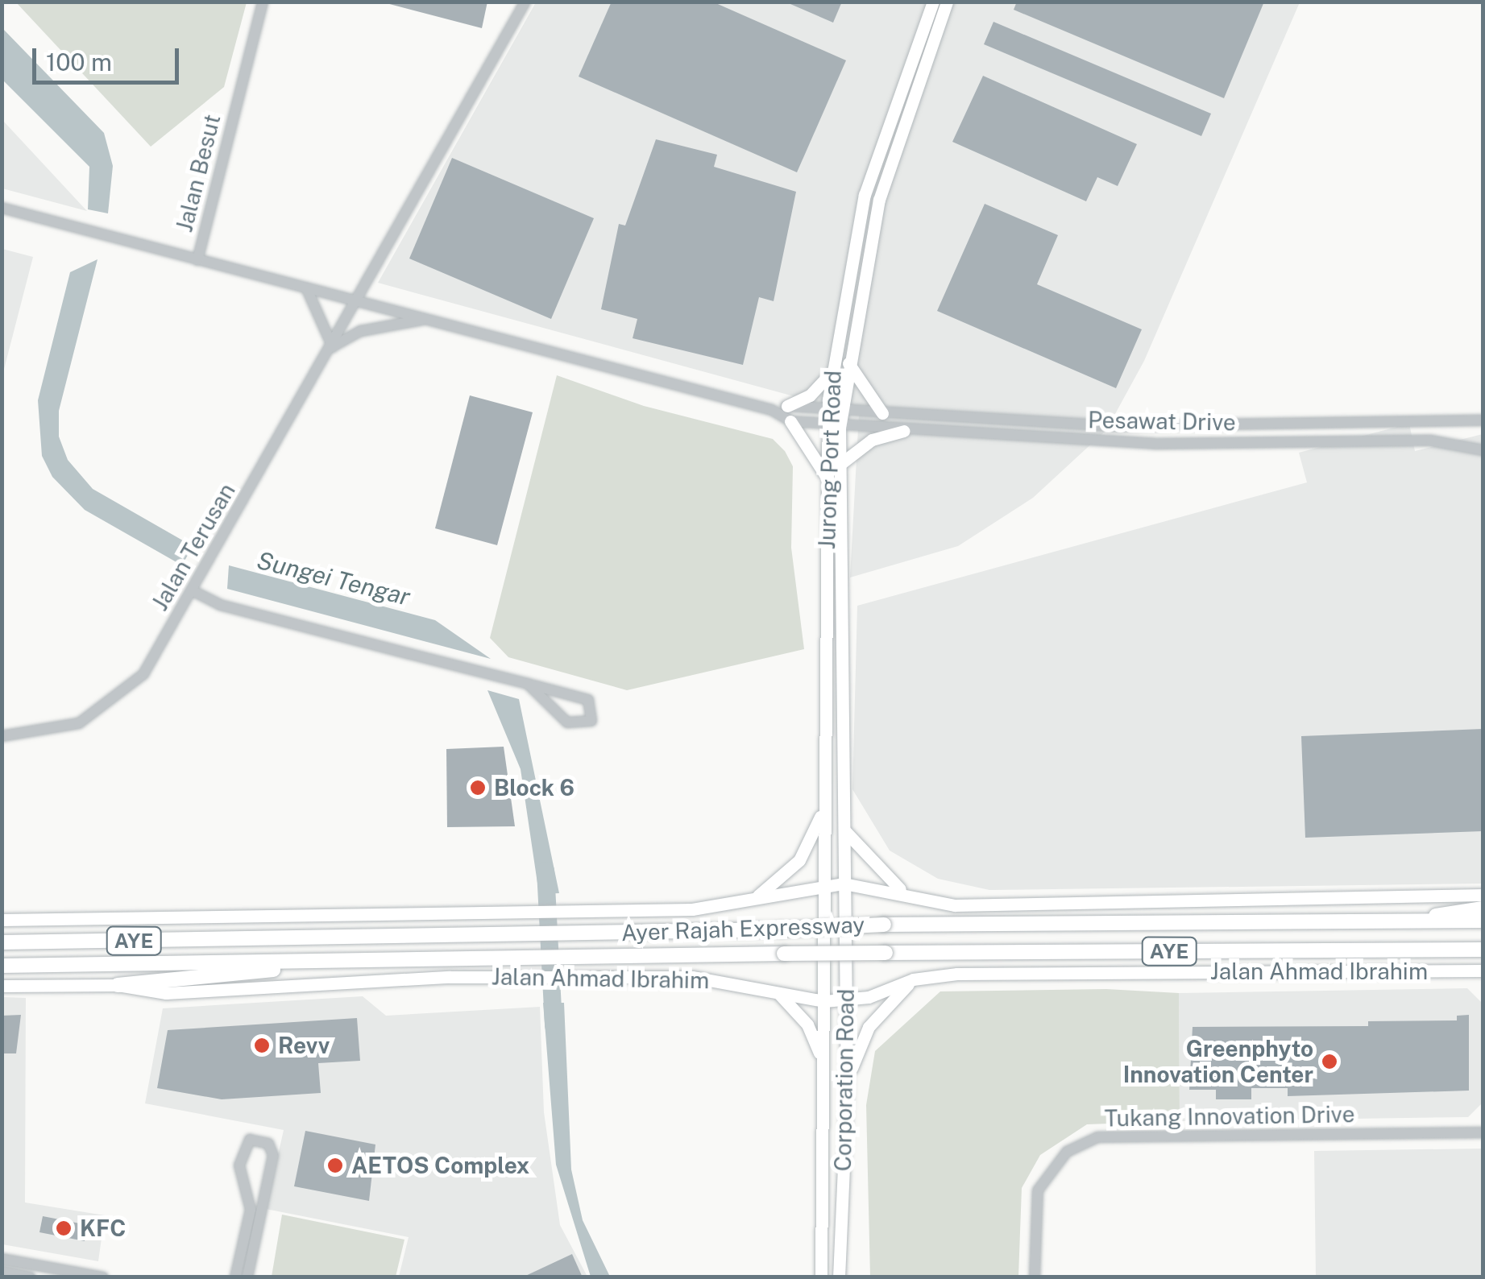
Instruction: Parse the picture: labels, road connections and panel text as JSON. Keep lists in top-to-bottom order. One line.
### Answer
{"streets":{"highway":["Ayer Rajah Expressway","AYE"],"main road":["Jurong Port Road","Jalan Ahmad Ibrahim","Corporation Road"],"street":["Jalan Besut","Pesawat Drive","Jalan Terusan","Tukang Innovation Drive"]},"crossings":[["Pesawat Drive","Jurong Port Road"],["Jurong Port Road","Corporation Road"],["Jalan Ahmad Ibrahim","Corporation Road"]],"water":["Sungei Tengar"],"places":["Block 6","Revv","Greenphyto Innovation Center","AETOS Complex","KFC"],"scale_bar":"100 m"}
